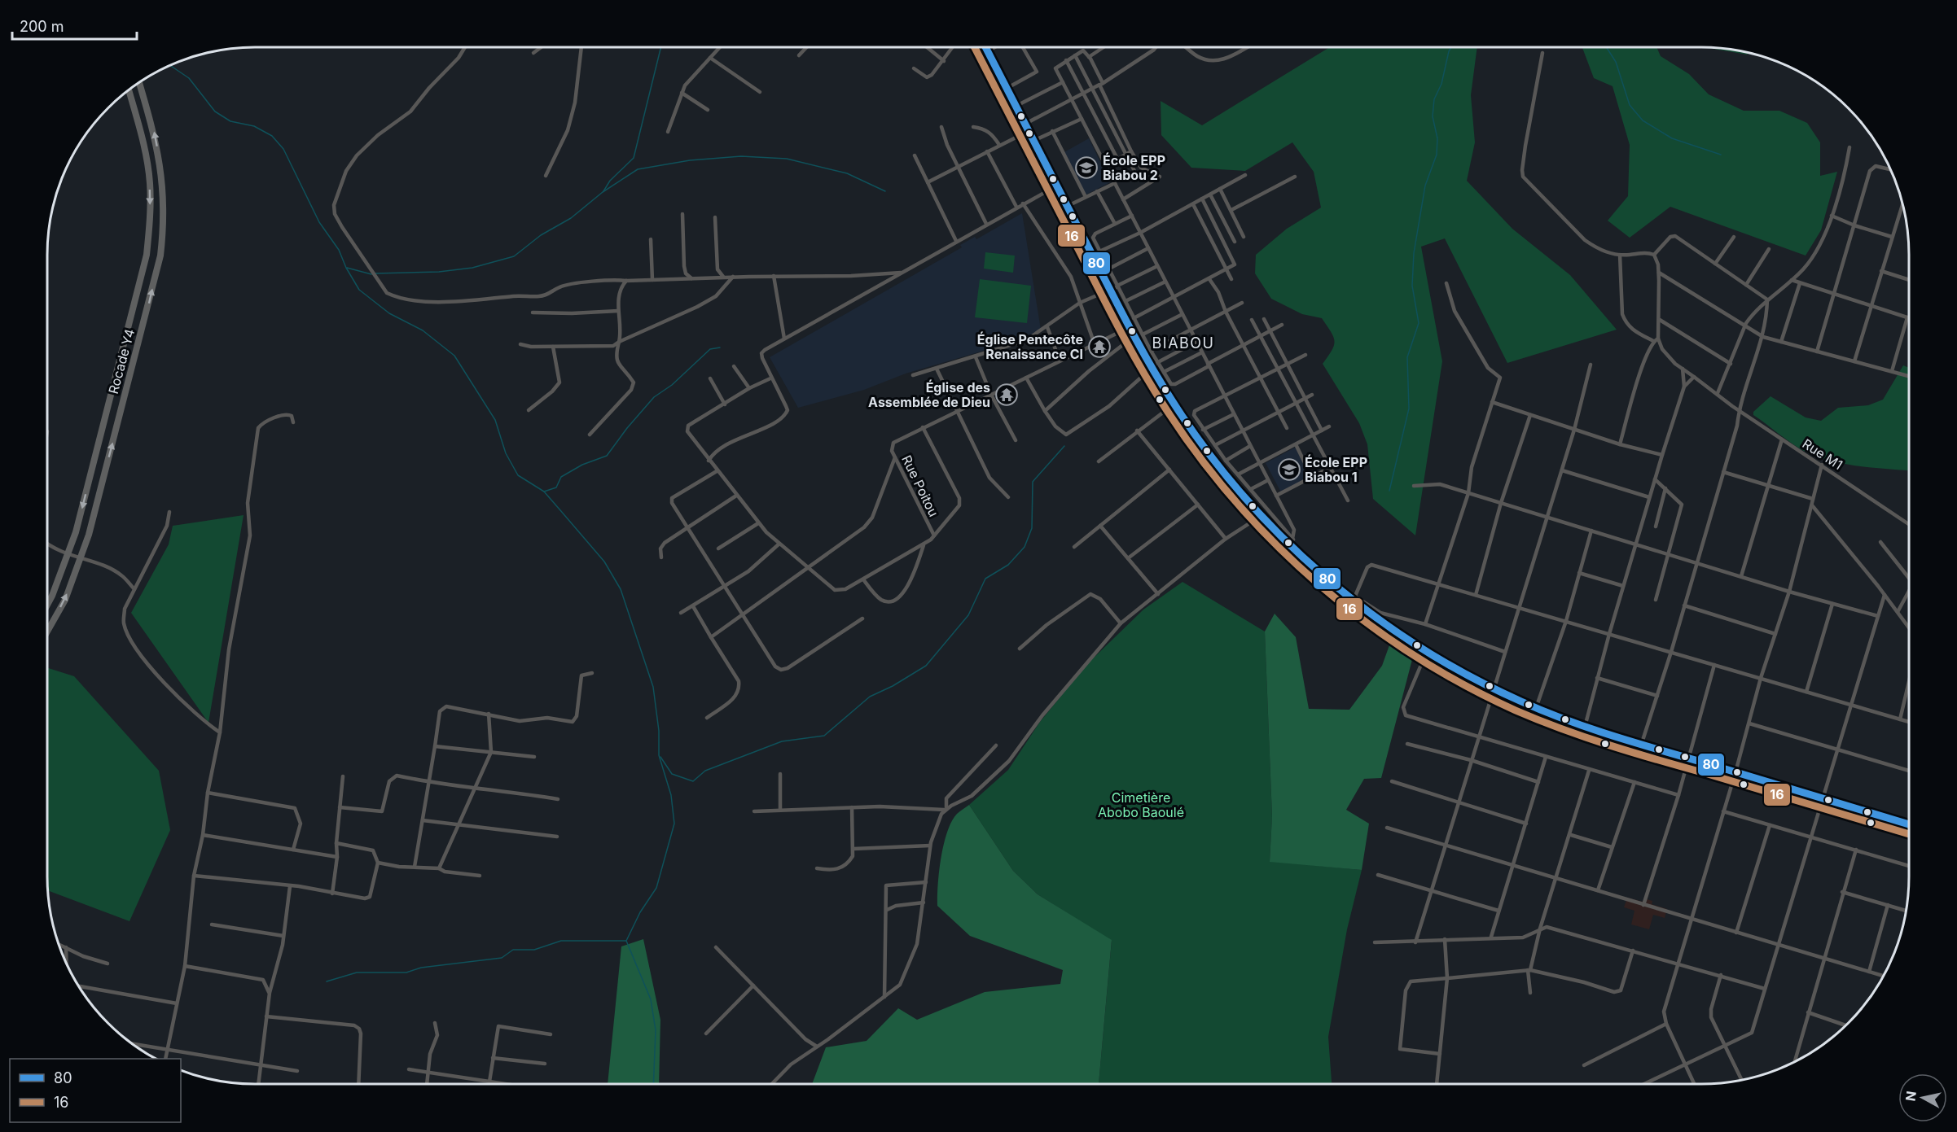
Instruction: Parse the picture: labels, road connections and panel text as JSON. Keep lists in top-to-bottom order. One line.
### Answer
{"streets":{"highway":["Rocade Y4"],"street":["Rue M1","Rue Poitou"]},"districts":["BIABOU"],"parks":["Cimetière Abobo Baoulé"],"places":{"school or university":["École EPP Biabou 2","École EPP Biabou 1"],"temple":["Église Pentecôte Renaissance CI","Église des Assemblée de Dieu"]},"lines":["transit line 80","transit line 16"],"legend":["80","16"],"scale_bar":"200 m","north":"left"}
